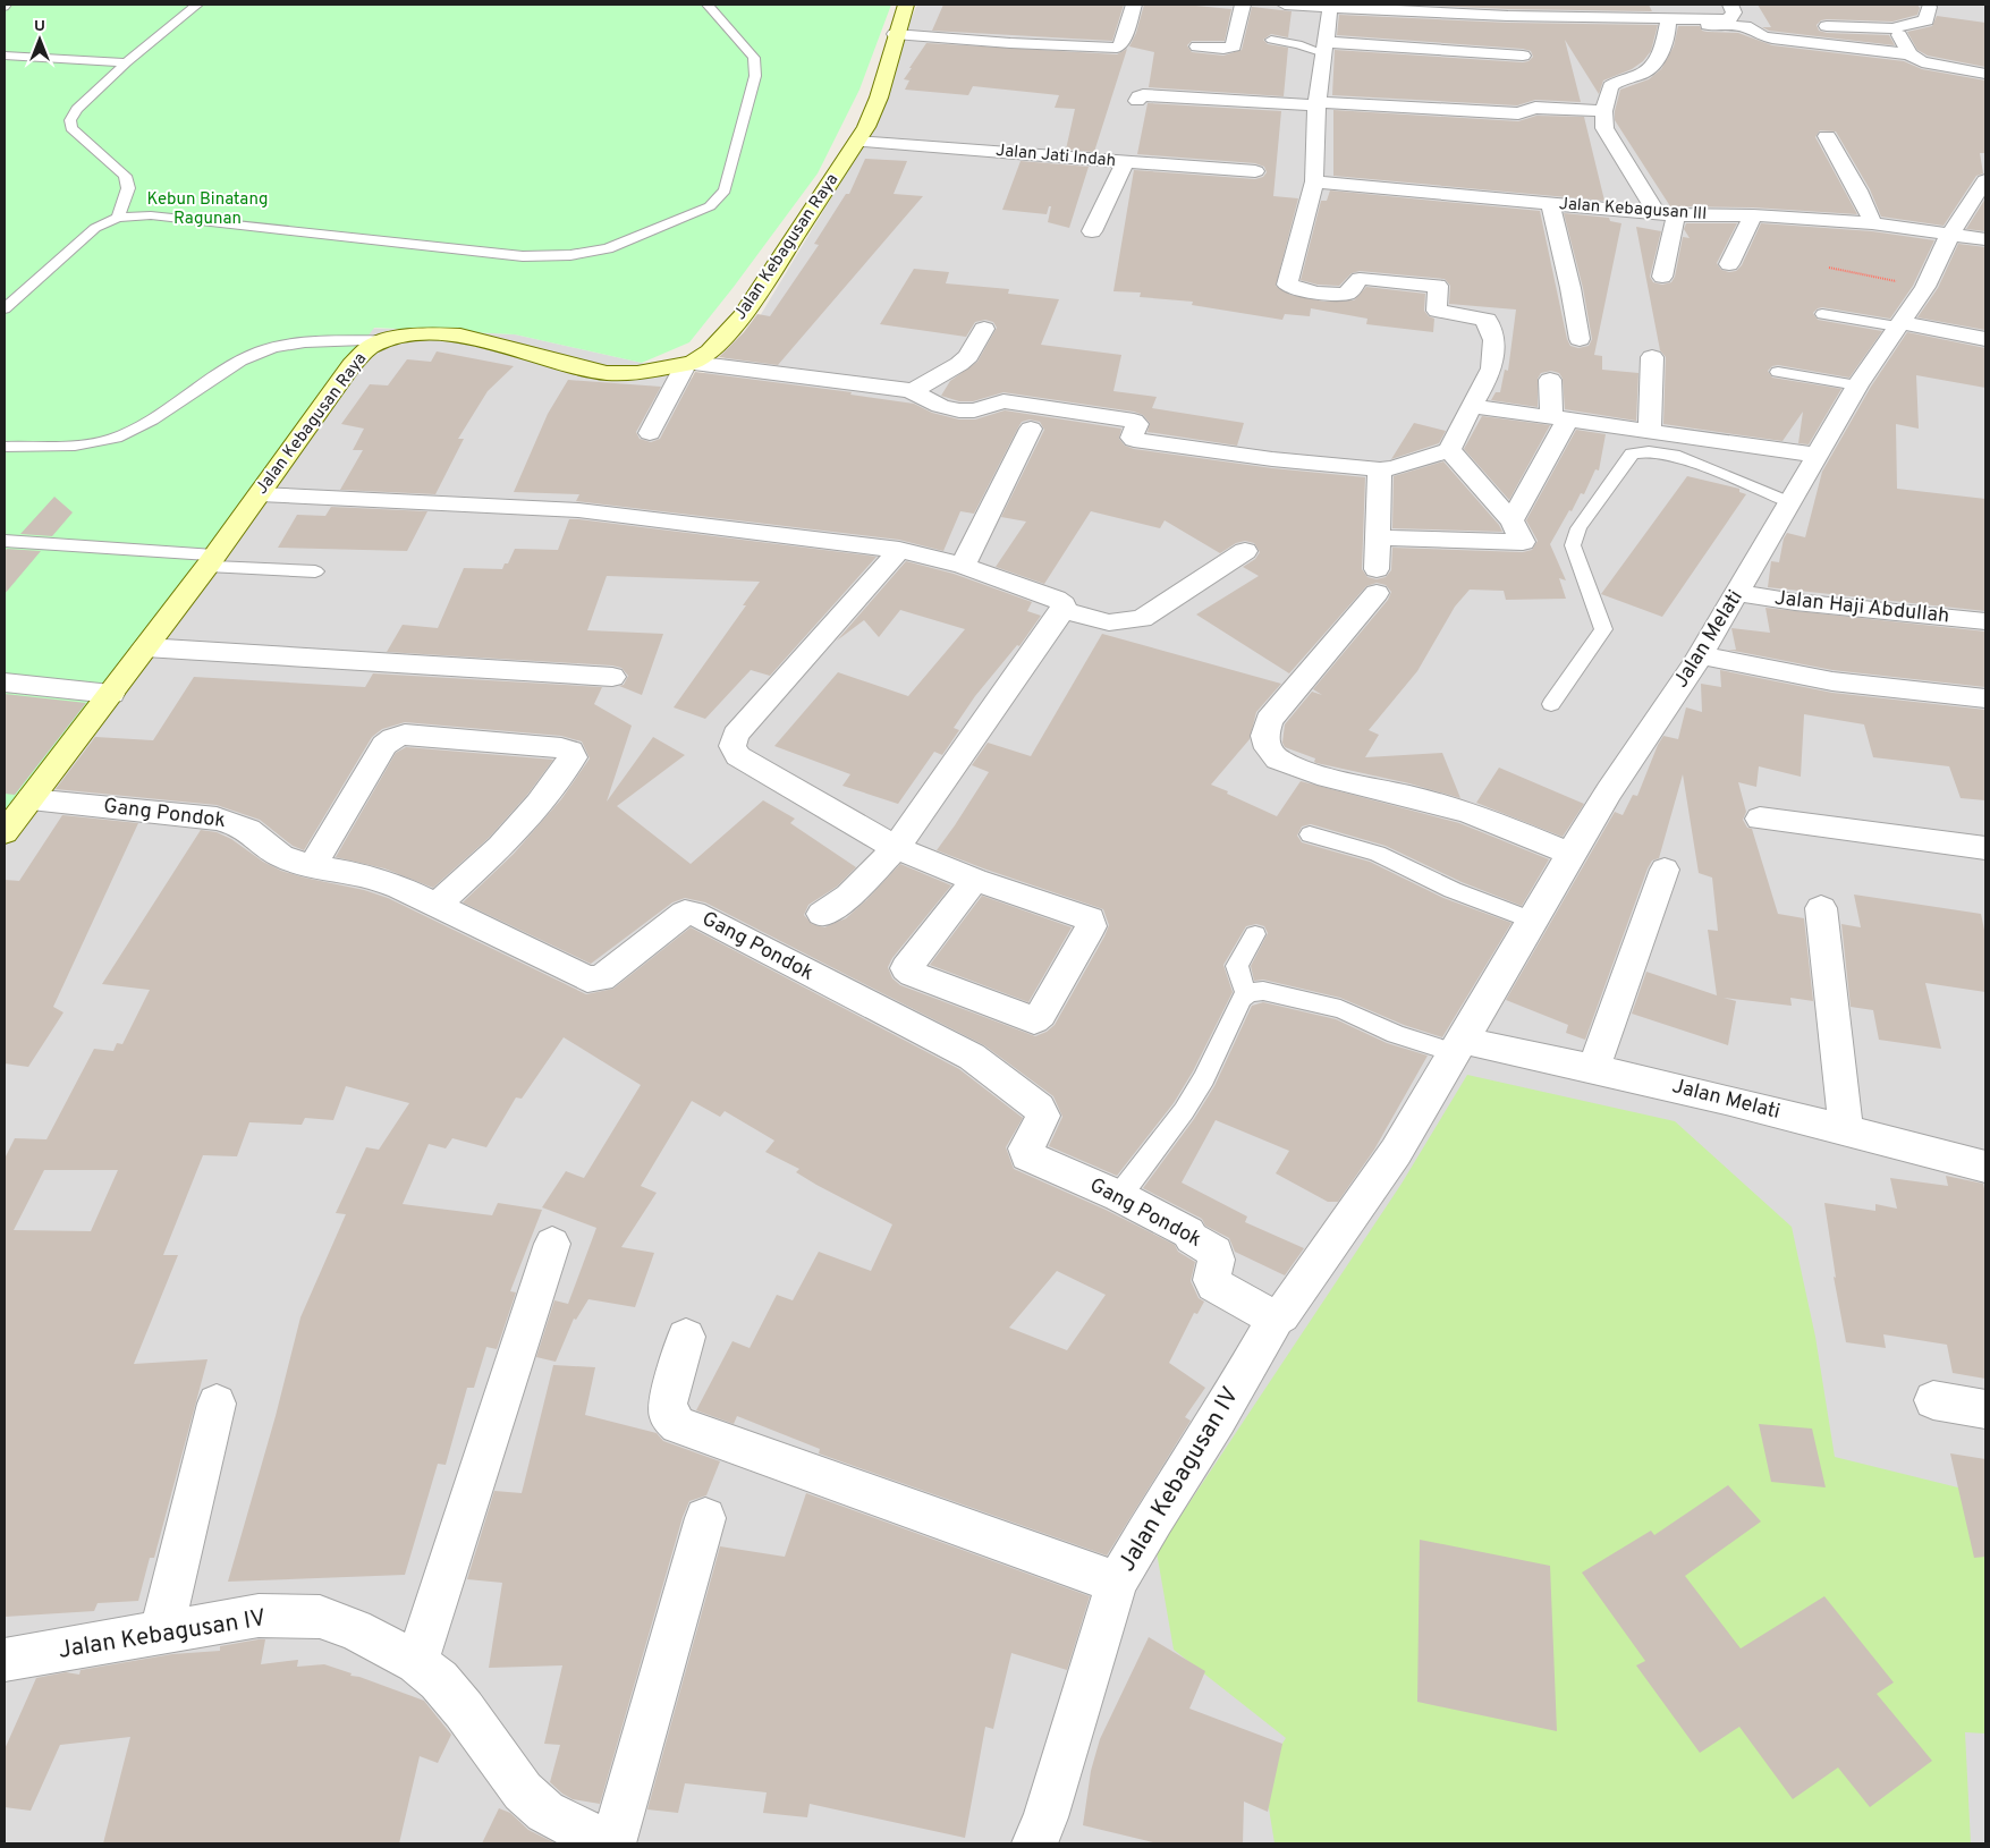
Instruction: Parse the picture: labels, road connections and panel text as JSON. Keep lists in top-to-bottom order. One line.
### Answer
{"streets":{"main road":["Jalan Kebagusan Raya"],"street":["Jalan Jati Indah","Jalan Kebagusan III","Jalan Haji Abdullah","Jalan Melati","Gang Pondok","Jalan Kebagusan IV"]},"crossings":[["Jalan Jati Indah","Jalan Kebagusan Raya"],["Jalan Kebagusan III","Jalan Melati"],["Jalan Kebagusan Raya","Gang Pondok"],["Jalan Haji Abdullah","Jalan Melati"],["Jalan Melati","Jalan Kebagusan IV"],["Gang Pondok","Jalan Kebagusan IV"]],"parks":["Kebun Binatang Ragunan"],"north":"top"}
